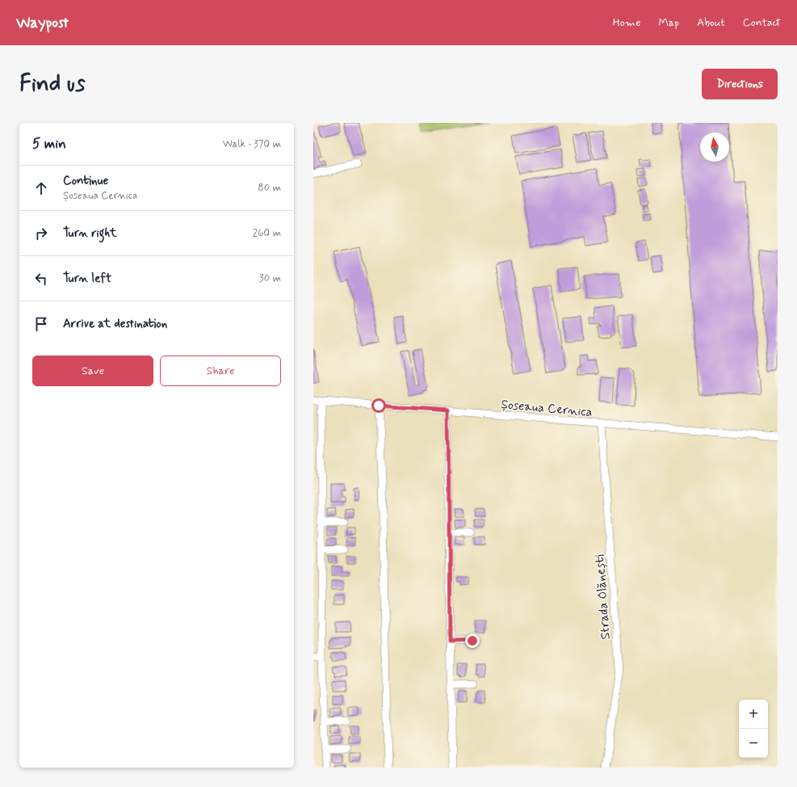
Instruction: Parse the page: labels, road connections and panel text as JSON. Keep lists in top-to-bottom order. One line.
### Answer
{"streets":{"street":["Șoseaua Cernica","Strada Olănești"]},"crossings":[["Șoseaua Cernica","Strada Olănești"]],"north":"top","page":{"header":"Waypost","nav":["Home","Map","About","Contact"],"buttons":["Directions",["Save","Share"]],"title":"Find us","heading":["5 min","Walk · 370 m"],"list":[["Continue","Șoseaua Cernica","80 m"],["Turn right","260 m"],["Turn left","30 m"],"Arrive at destination"],"map_buttons":["+","−"]}}
